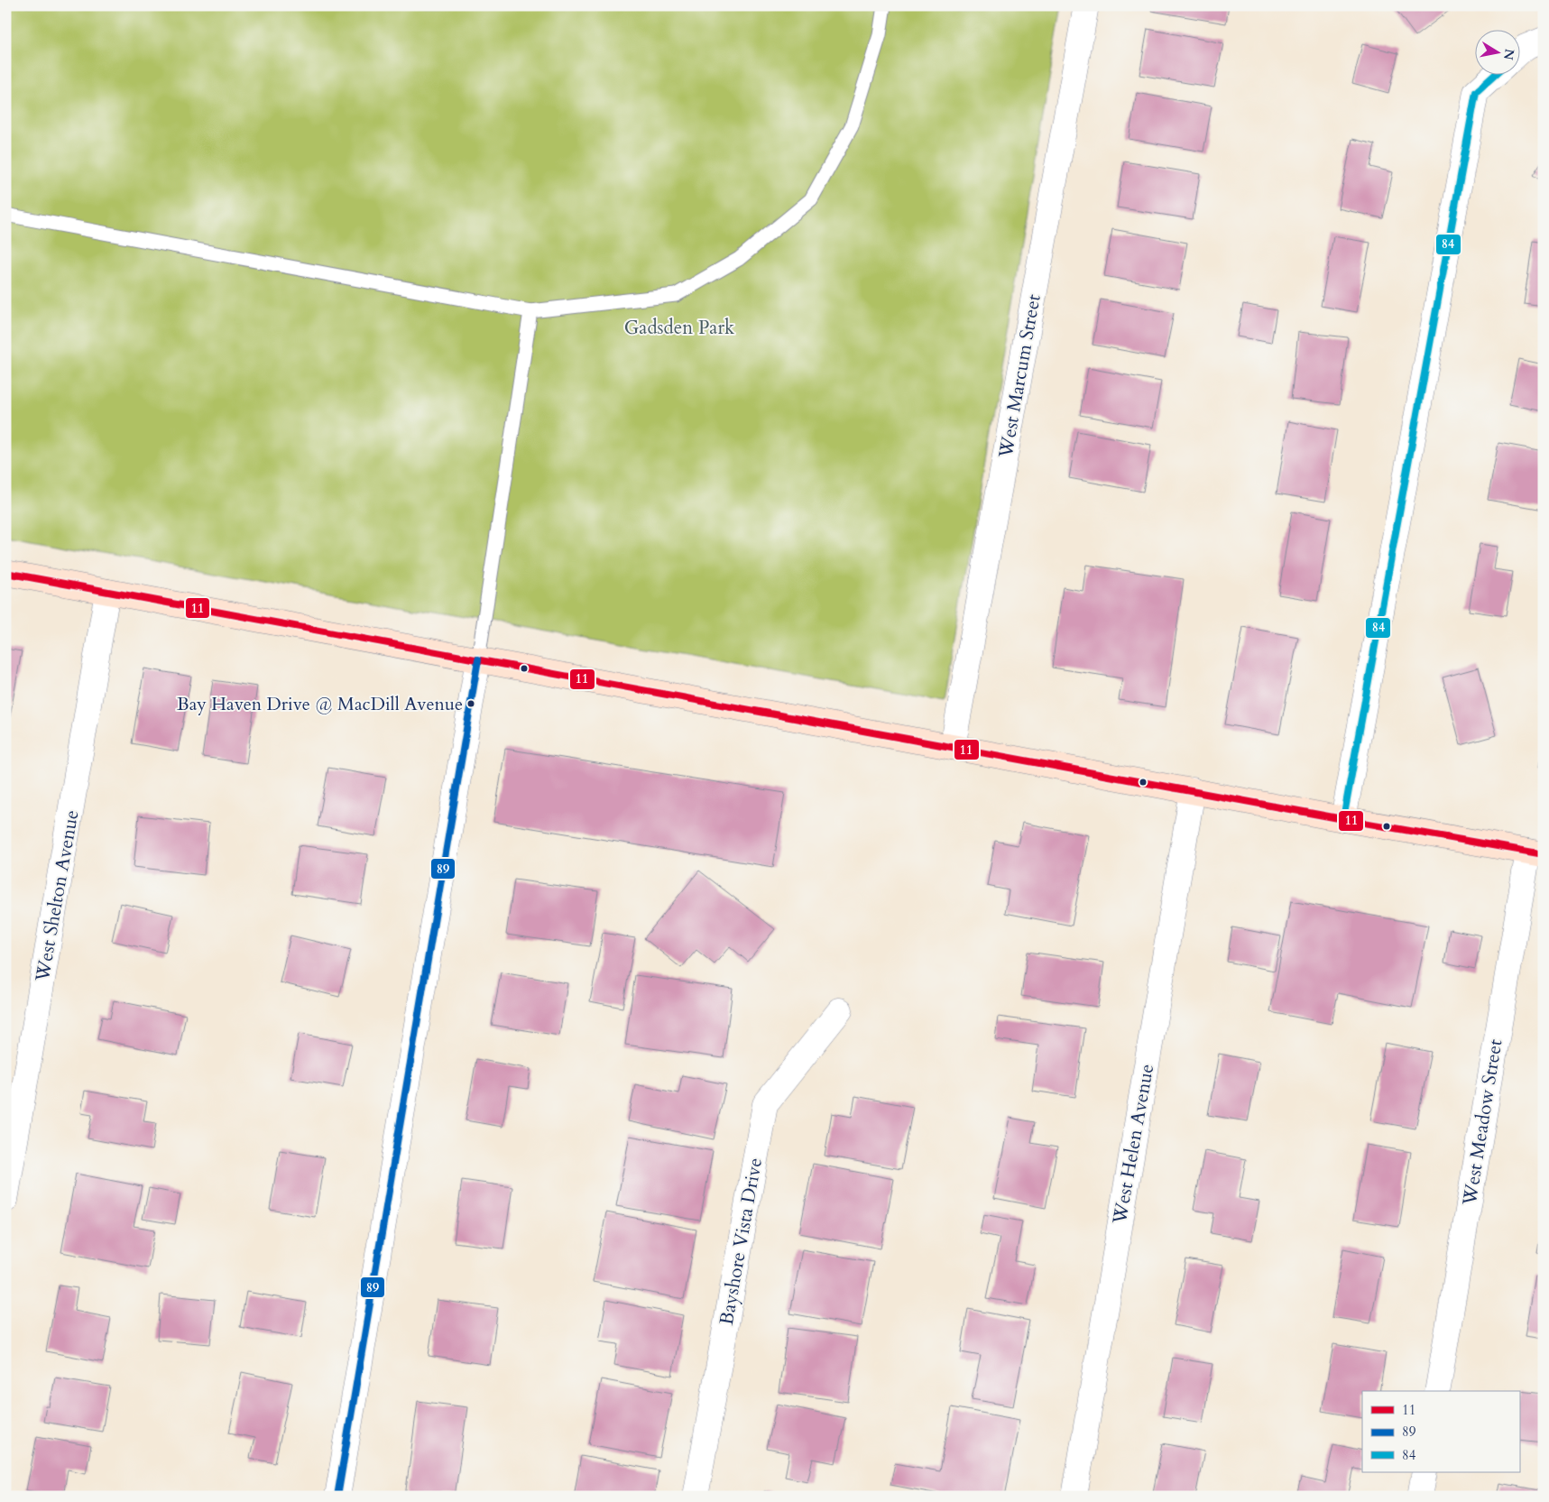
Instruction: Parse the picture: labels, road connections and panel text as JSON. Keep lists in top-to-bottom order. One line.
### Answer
{"streets":{"street":["West Marcum Street","West Shelton Avenue","West Meadow Street","West Helen Avenue","Bayshore Vista Drive"]},"parks":["Gadsden Park"],"places":["Bay Haven Drive @ MacDill Avenue"],"lines":["transit line 84","transit line 11","transit line 89"],"legend":["11","89","84"],"north":"right"}
